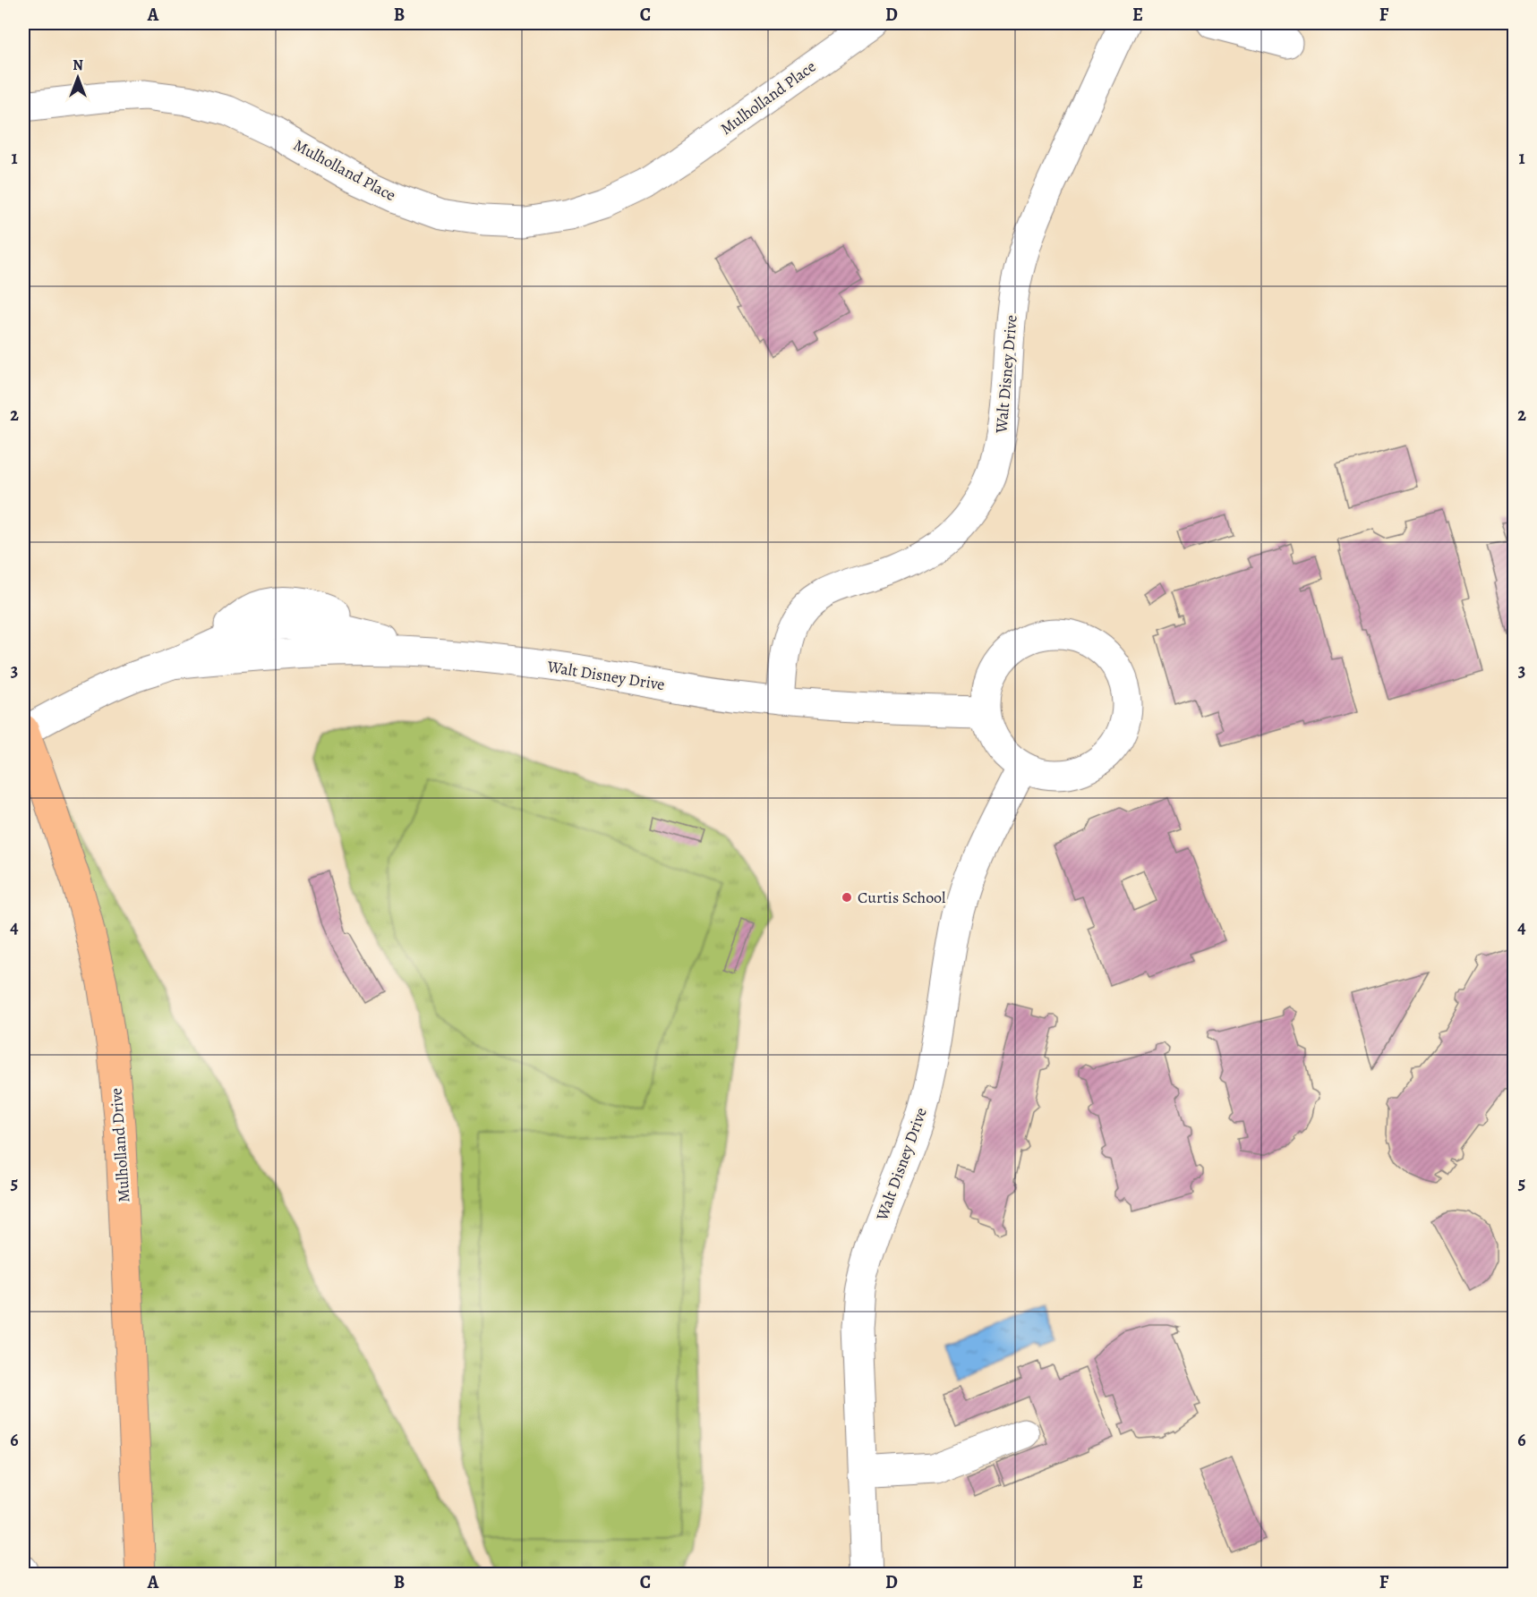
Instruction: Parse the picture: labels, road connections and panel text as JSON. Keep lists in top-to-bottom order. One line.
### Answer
{"streets":{"main road":["Mulholland Drive"],"street":["Mulholland Place","Walt Disney Drive"]},"crossings":[["Walt Disney Drive","Mulholland Drive"]],"places":["Curtis School"],"north":"top","grid":{"columns":["A","B","C","D","E","F"],"rows":["1","2","3","4","5","6"]}}
